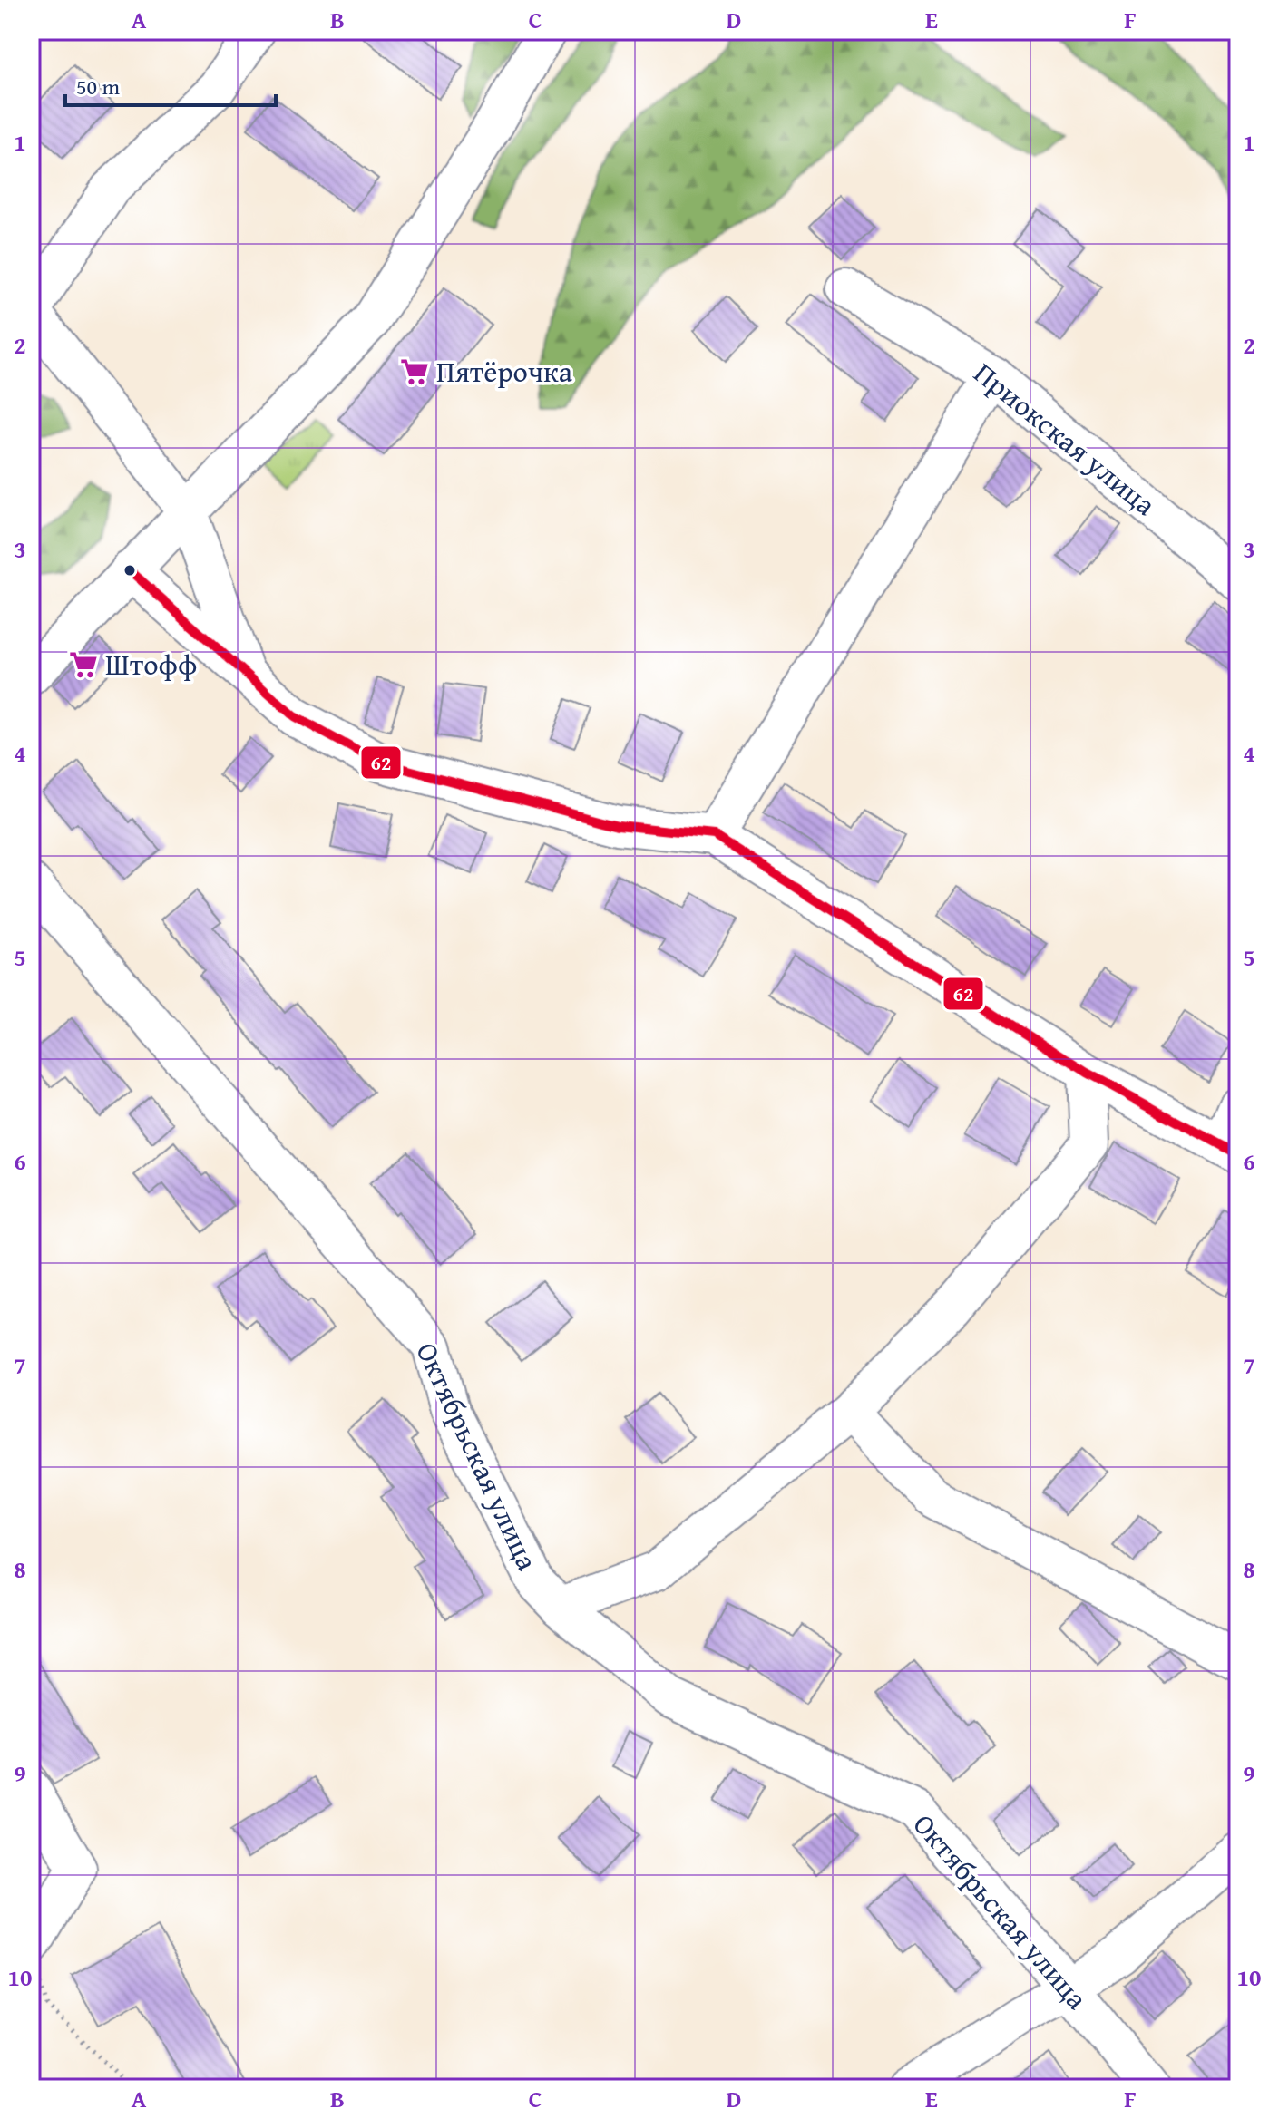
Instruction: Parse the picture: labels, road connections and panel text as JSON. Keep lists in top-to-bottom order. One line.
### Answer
{"streets":{"street":["Приокская улица","Октябрьская улица"]},"places":{"supermarket":["Пятёрочка","Штофф"]},"lines":["transit line 62"],"scale_bar":"50 m","grid":{"columns":["A","B","C","D","E","F"],"rows":["1","2","3","4","5","6","7","8","9","10"]}}
